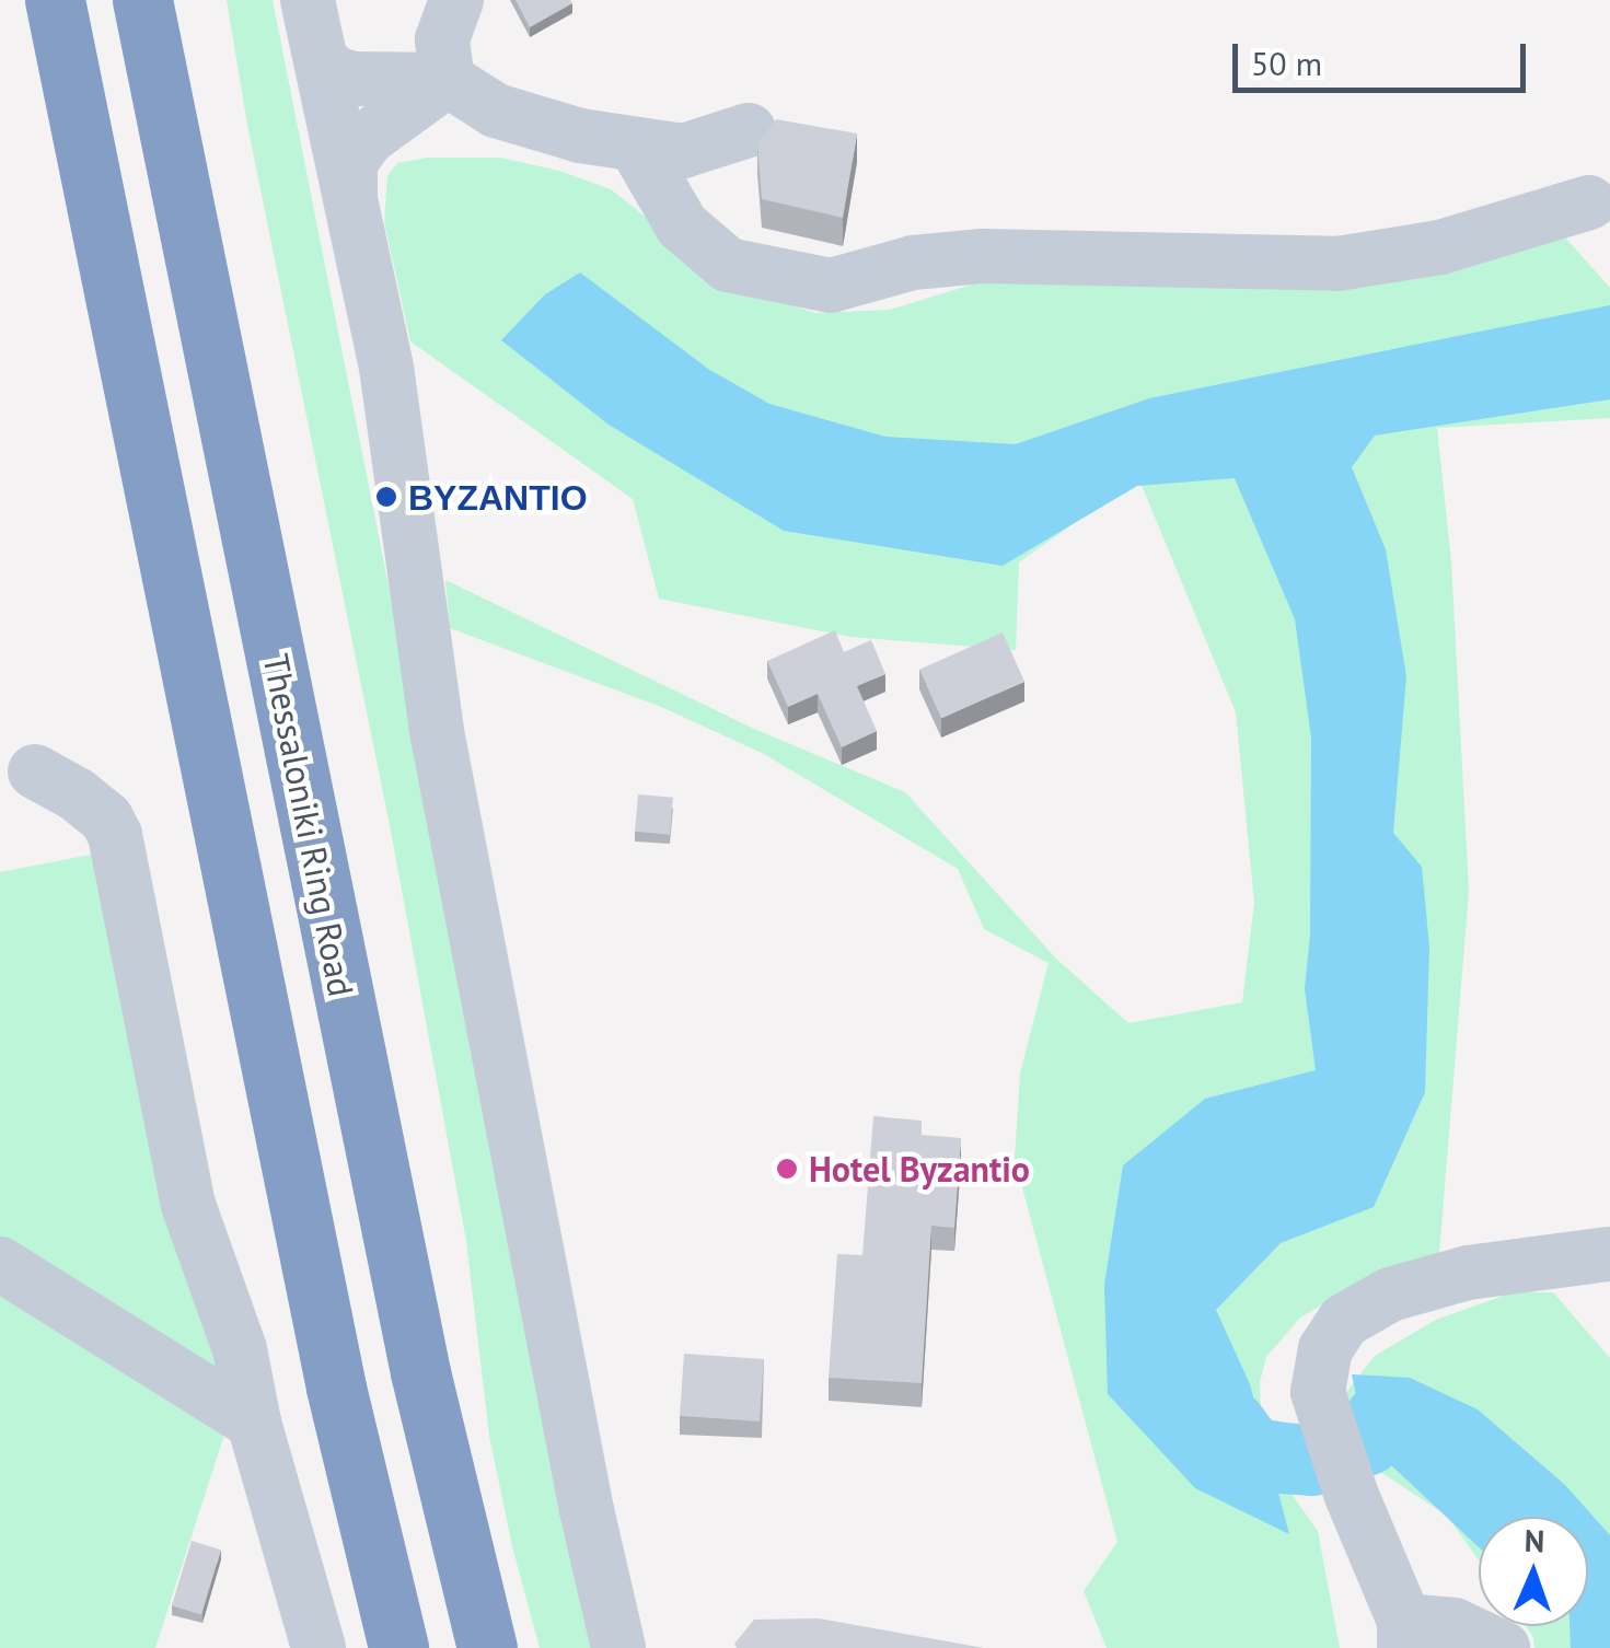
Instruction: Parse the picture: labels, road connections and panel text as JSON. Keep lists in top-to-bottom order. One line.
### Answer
{"streets":{"highway":["Thessaloniki Ring Road"]},"places":["ΒΥΖΑΝΤΙΟ","Hotel Byzantio"],"scale_bar":"50 m","north":"top"}
